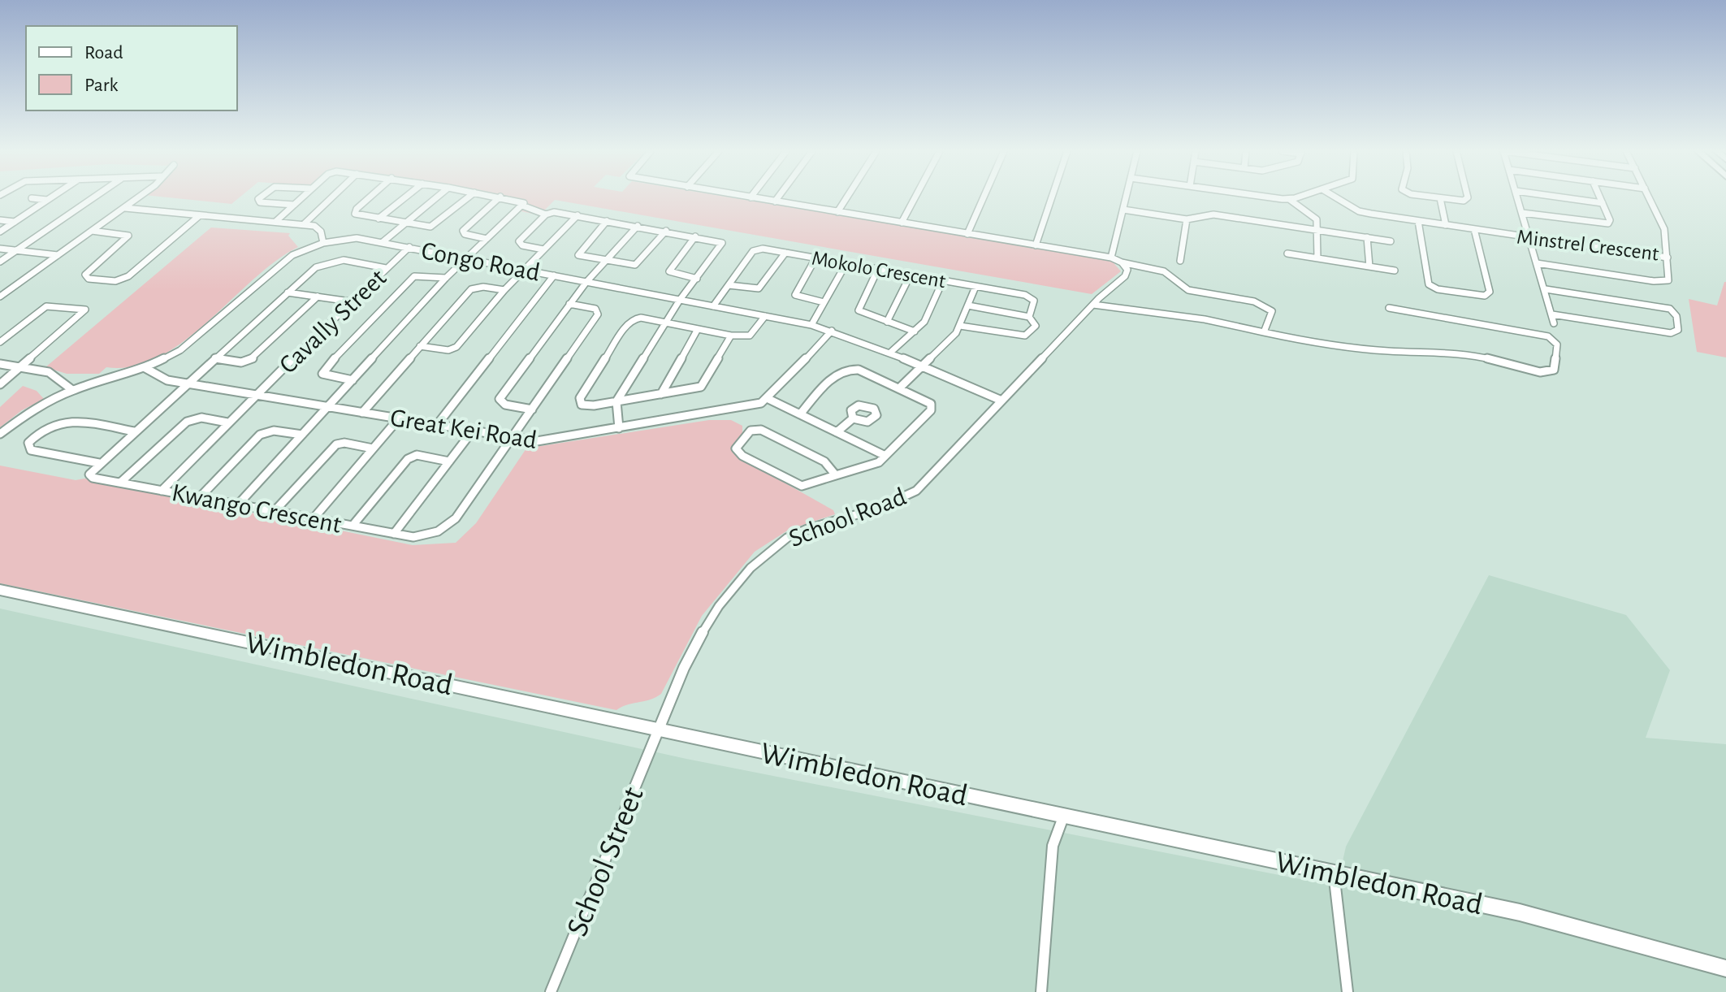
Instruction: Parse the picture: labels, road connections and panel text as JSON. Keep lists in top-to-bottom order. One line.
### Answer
{"streets":{"main road":["Wimbledon Road"],"street":["Minstrel Crescent","Congo Road","Mokolo Crescent","Cavally Street","Great Kei Road","Kwango Crescent","School Road","School Street"]},"crossings":[["Congo Road","Mokolo Crescent"],["Congo Road","Cavally Street"],["Congo Road","Great Kei Road"],["Congo Road","School Road"],["Cavally Street","Great Kei Road"],["Cavally Street","Kwango Crescent"],["Great Kei Road","Kwango Crescent"],["School Road","Wimbledon Road"],["School Road","School Street"],["Wimbledon Road","School Street"]],"legend":["Road","Park"]}
